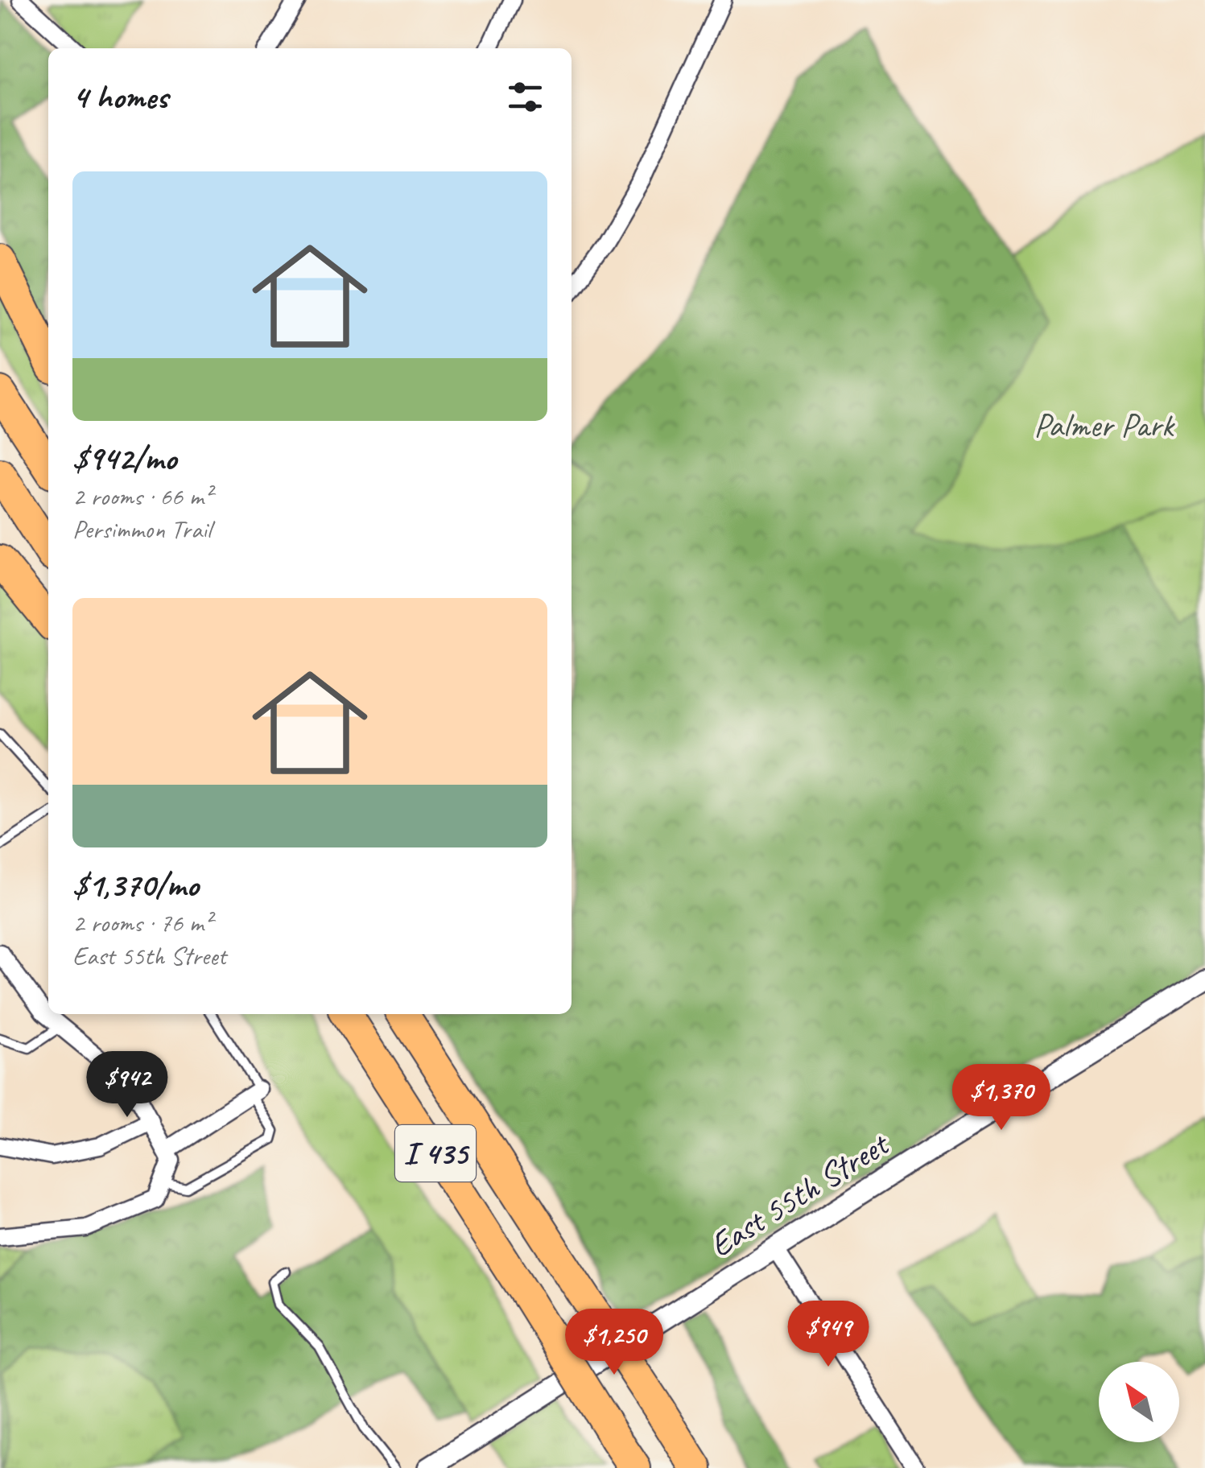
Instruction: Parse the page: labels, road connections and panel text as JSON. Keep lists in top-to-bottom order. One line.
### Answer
{"streets":{"highway":["I 435"],"street":["East 55th Street"]},"parks":["Palmer Park"],"north":"top left","page":{"heading":"4 homes","list":[{"name":"$942/mo","note":"2 rooms · 66 m² · Persimmon Trail"},{"name":"$1,370/mo","note":"2 rooms · 76 m² · East 55th Street"}],"price":["$942","$1,370","$949","$1,250"]}}
